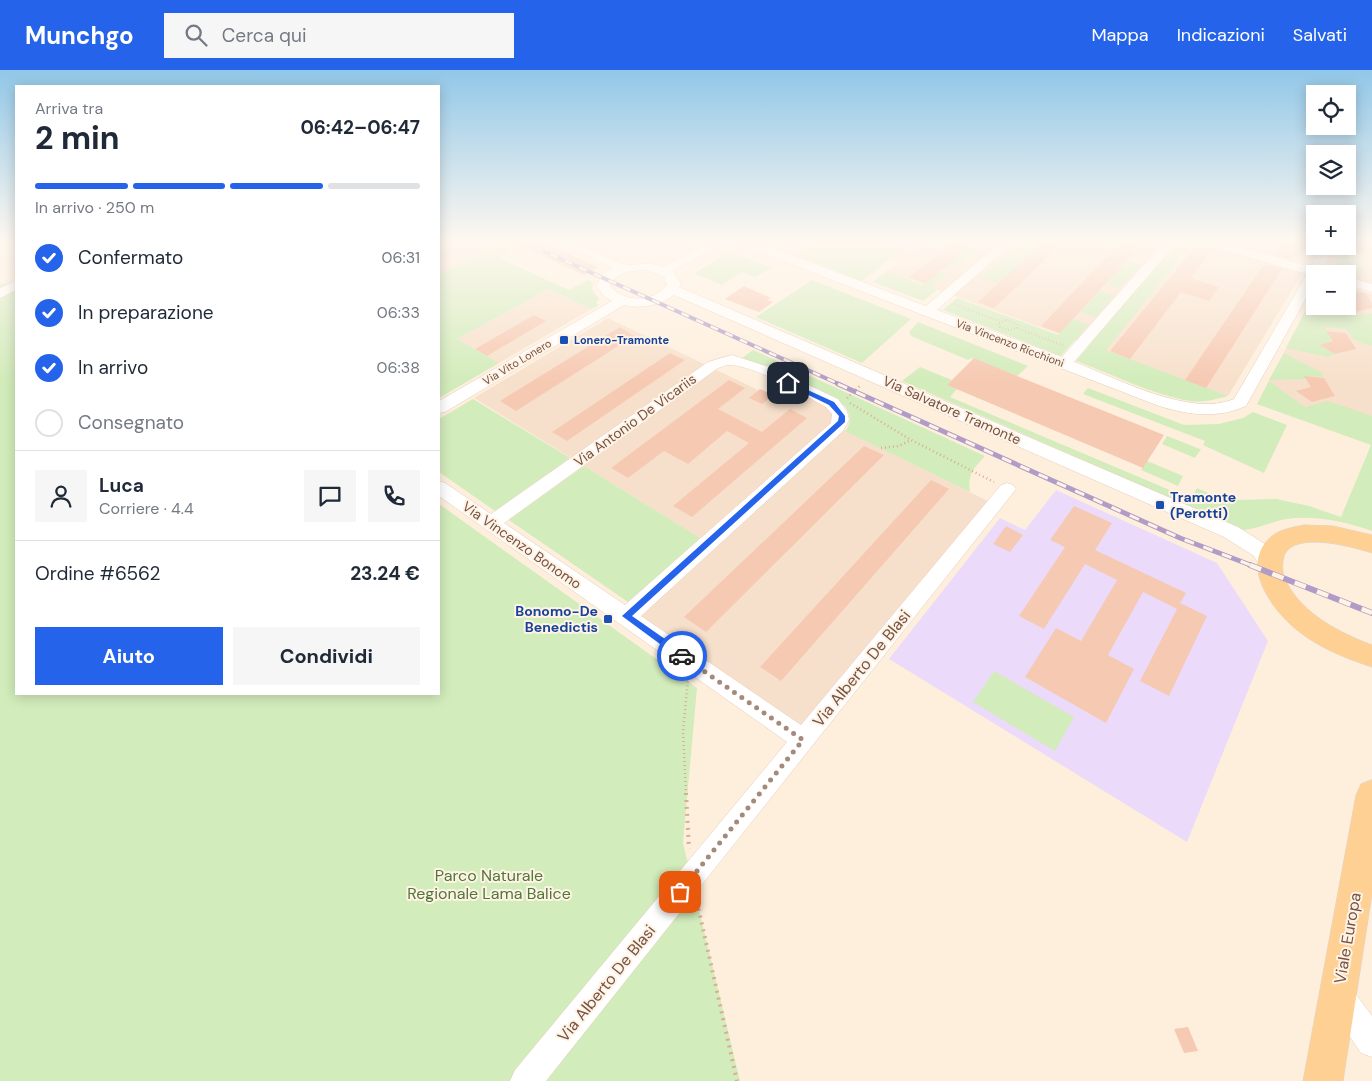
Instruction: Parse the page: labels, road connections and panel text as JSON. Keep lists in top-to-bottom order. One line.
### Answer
{"streets":{"main road":["Viale Europa"],"street":["Via Vincenzo Ricchioni","Via Vito Lonero","Via Salvatore Tramonte","Via Antonio De Vicariis","Via Vincenzo Bonomo","Via Alberto De Blasi"]},"crossings":[["Via Antonio De Vicariis","Via Vincenzo Bonomo"],["Via Vincenzo Bonomo","Via Alberto De Blasi"]],"parks":["Parco Naturale Regionale Lama Balice"],"places":{"transit":["Lonero-Tramonte","Tramonte (Perotti)","Bonomo-De Benedictis"]},"page":{"header":"Munchgo","search":"Cerca qui","nav":["Mappa","Indicazioni","Salvati"],"map_buttons":["+","−"],"heading":["2 min","Arriva tra","06:42–06:47"],"panel":["Luca","Corriere · 4.4","Ordine #6562","23.24 €"],"bar":"In arrivo · 250 m","list":[["Confermato","06:31"],["In preparazione","06:33"],["In arrivo","06:38"],"Consegnato"],"buttons":["Aiuto","Condividi"]}}
